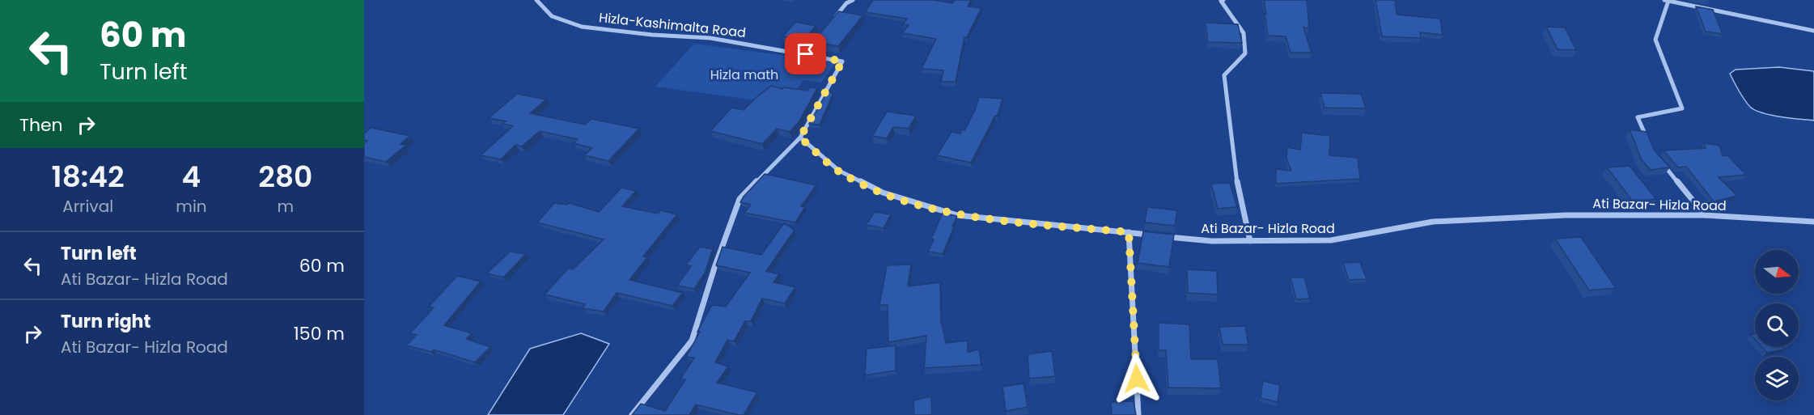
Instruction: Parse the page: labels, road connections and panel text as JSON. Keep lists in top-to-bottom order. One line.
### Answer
{"streets":{"street":["Hizla-Kashimalta Road","Ati Bazar- Hizla Road"]},"parks":["Hizla math"],"north":"right","page":{"turn":["60 m","Turn left"],"then":"Then","eta":["18:42","Arrival","4","min","280","m"],"list":[{"name":"Turn left","note":"Ati Bazar- Hizla Road","value":"60 m"},{"name":"Turn right","note":"Ati Bazar- Hizla Road","value":"150 m"}]}}
